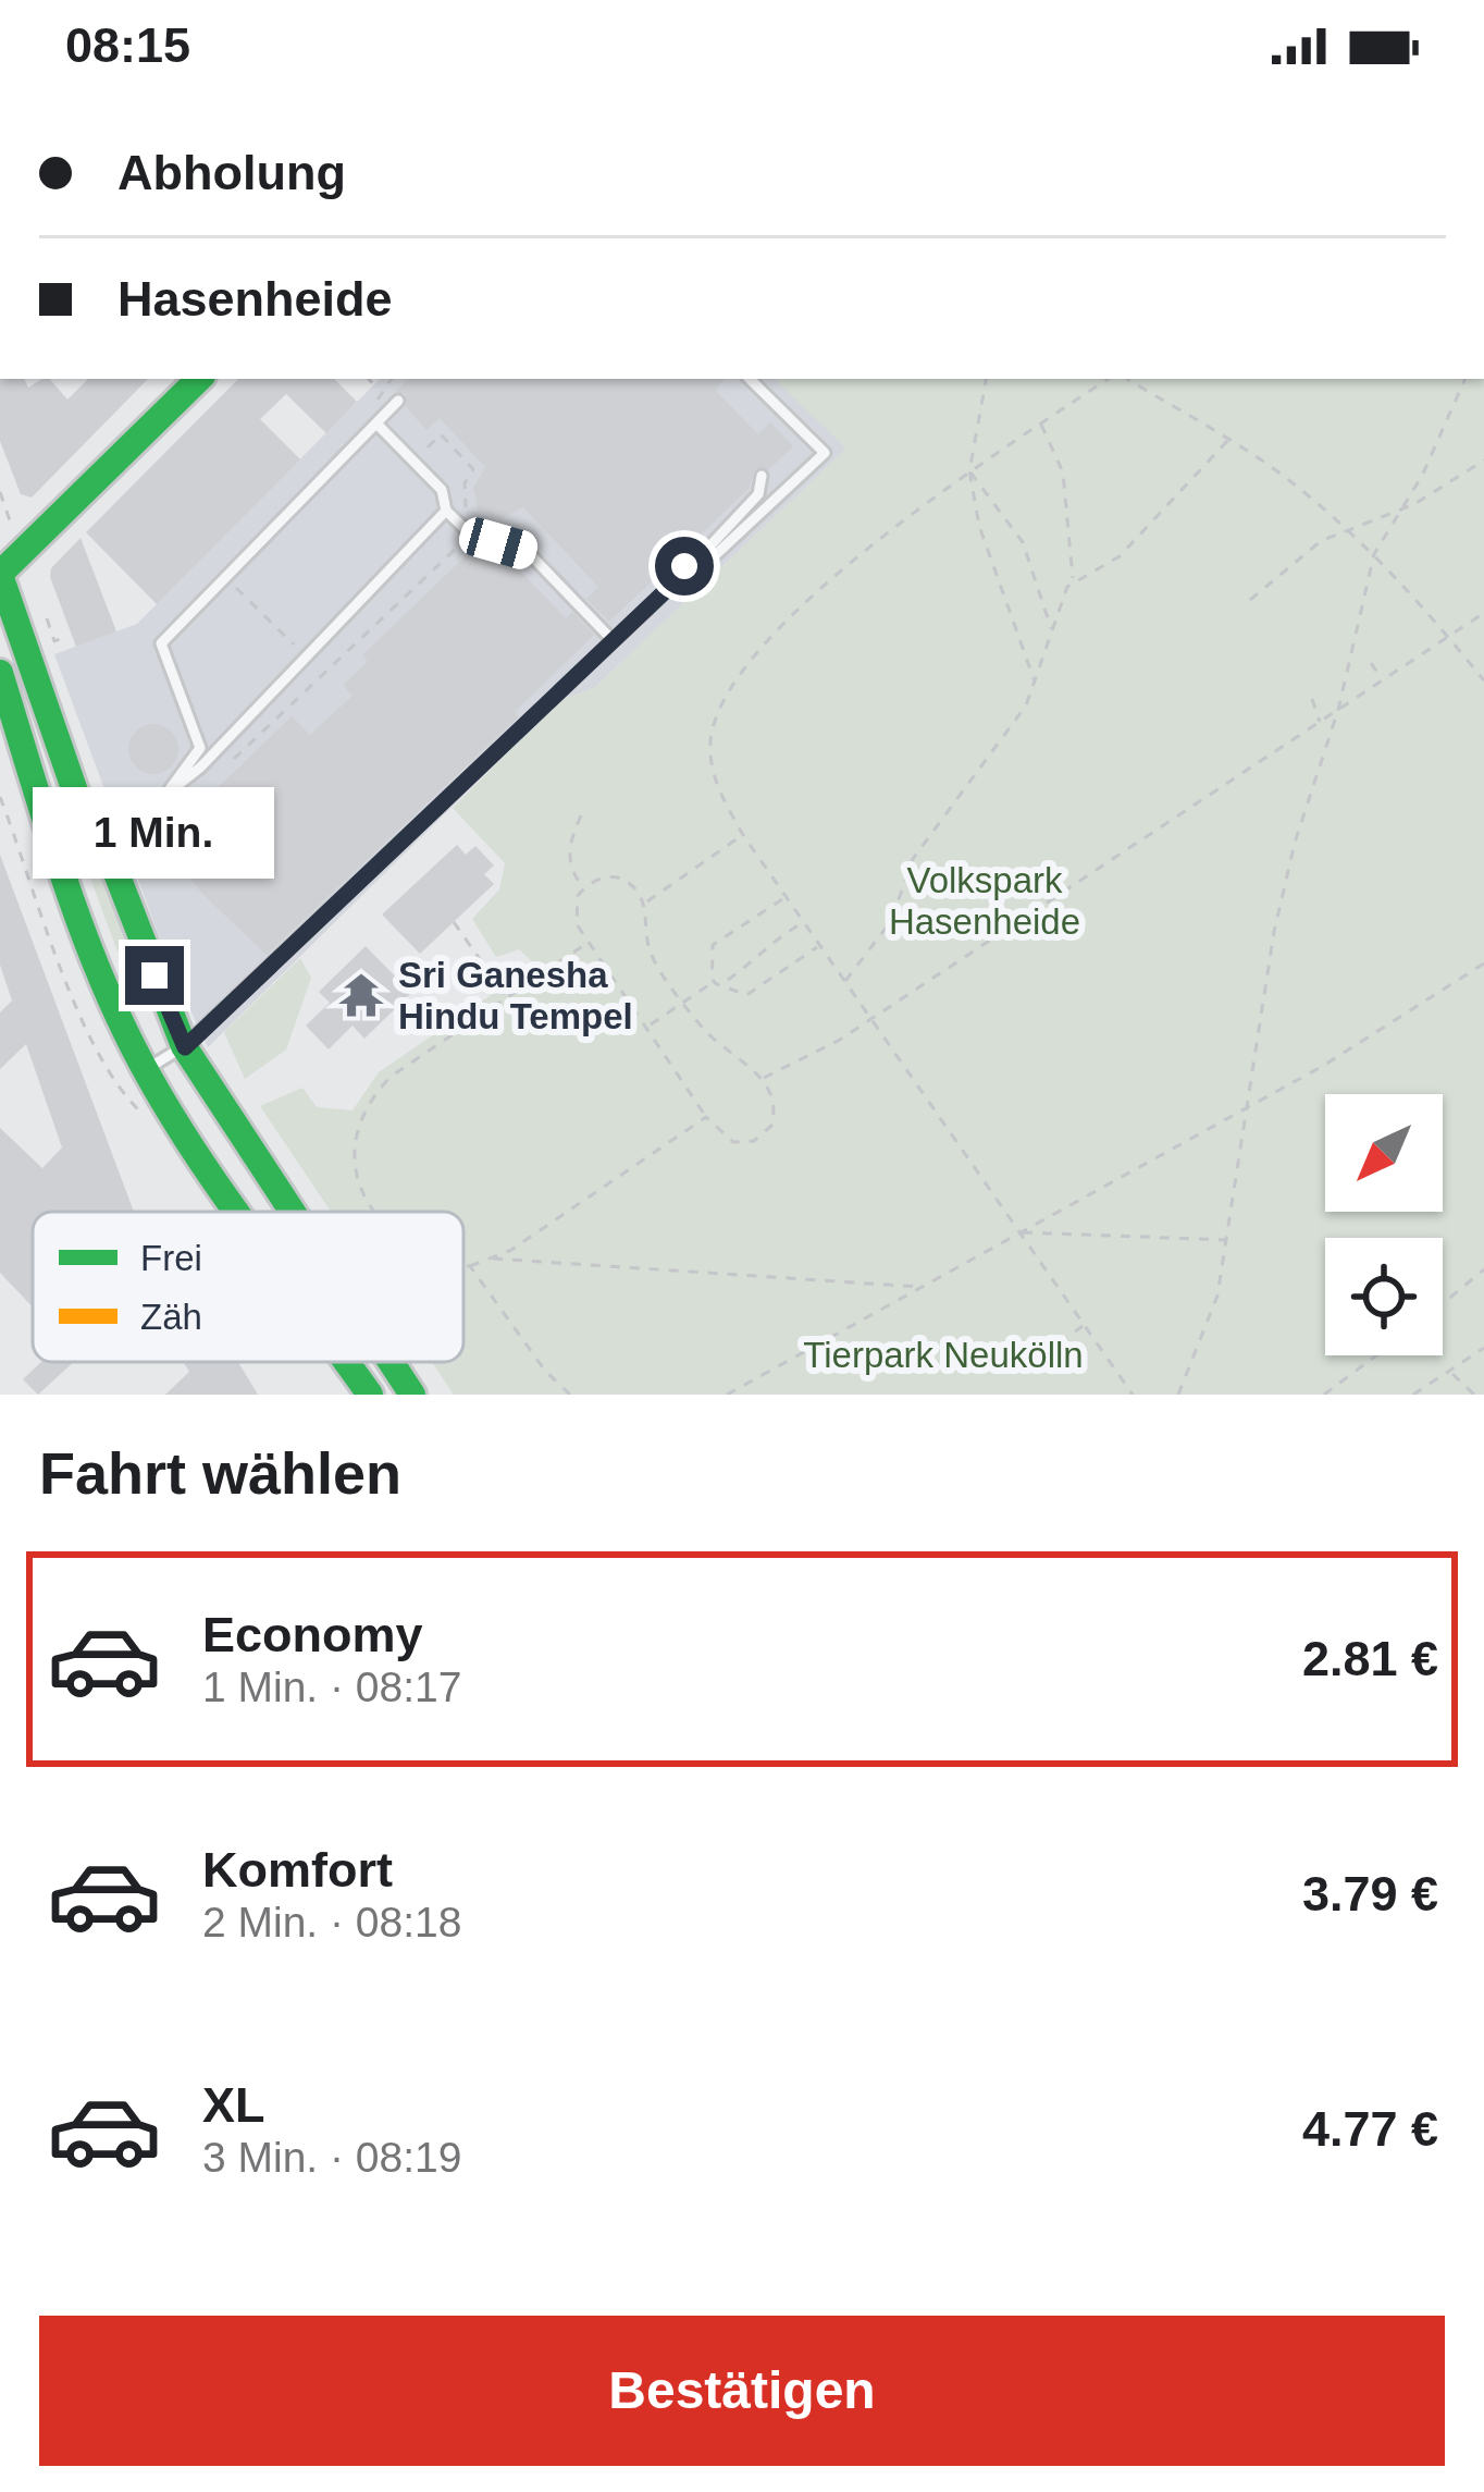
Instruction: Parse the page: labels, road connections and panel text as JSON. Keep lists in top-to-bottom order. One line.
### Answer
{"parks":["Volkspark Hasenheide","Tierpark Neukölln"],"places":{"temple":["Sri Ganesha Hindu Tempel"]},"legend":["Frei","Zäh"],"north":"bottom left","page":{"status":"08:15","banner":["Abholung","Hasenheide"],"bubble":"1 Min.","heading":"Fahrt wählen","list":[{"name":"Economy","note":"1 Min. · 08:17","value":"2.81 €"},{"name":"Komfort","note":"2 Min. · 08:18","value":"3.79 €"},{"name":"XL","note":"3 Min. · 08:19","value":"4.77 €"}],"buttons":"Bestätigen"}}
